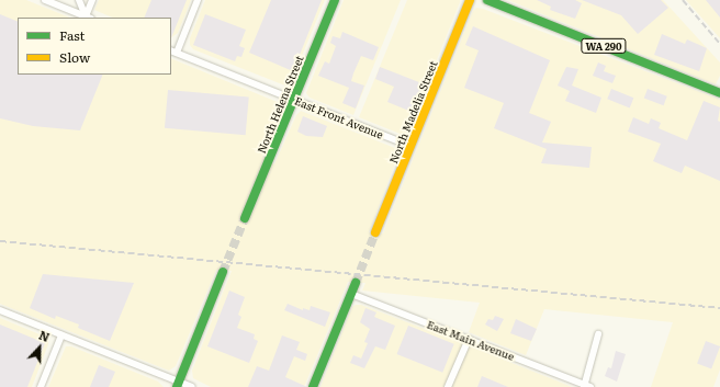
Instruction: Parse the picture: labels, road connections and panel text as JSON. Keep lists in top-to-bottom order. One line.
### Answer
{"streets":{"street":["WA 290","North Helena Street","North Madelia Street","East Front Avenue","East Main Avenue"]},"crossings":[["North Helena Street","East Front Avenue"],["North Madelia Street","East Front Avenue"]],"legend":["Fast","Slow"],"north":"top"}
